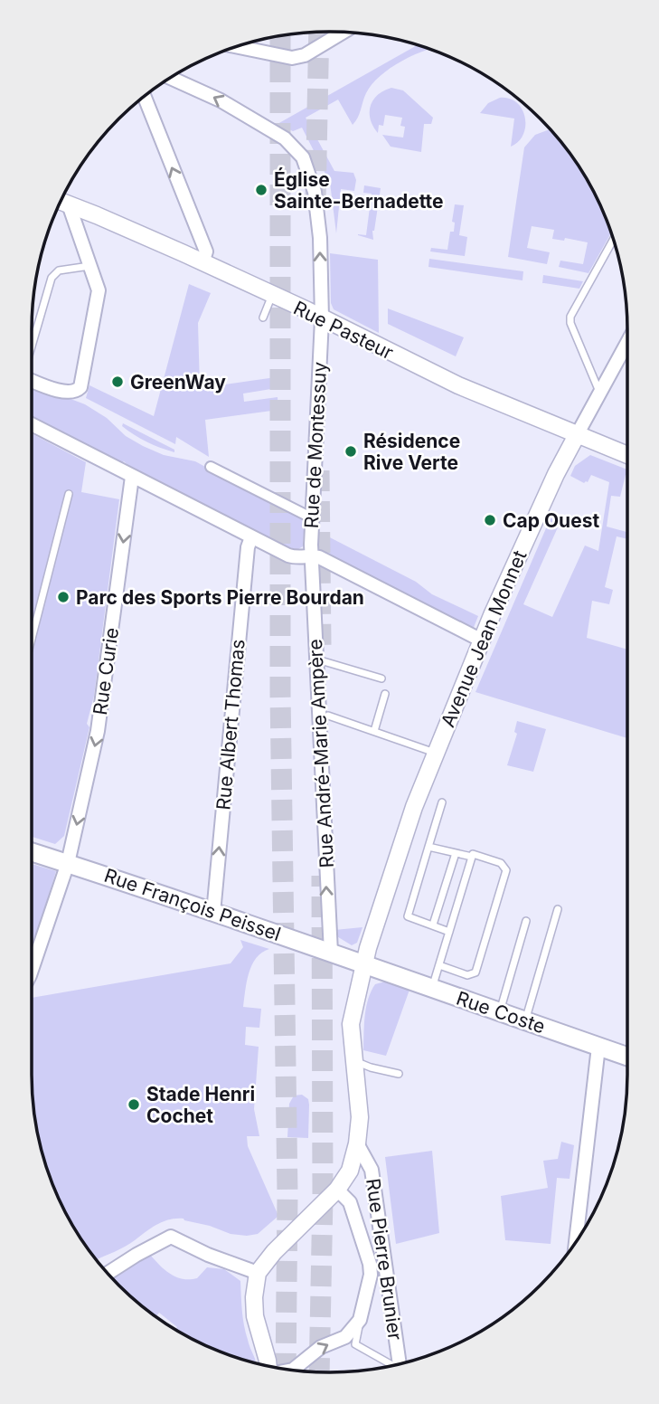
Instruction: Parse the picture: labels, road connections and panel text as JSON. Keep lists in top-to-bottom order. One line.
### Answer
{"streets":{"main road":["Rue François Peissel","Rue Coste"],"street":["Rue Pasteur","Rue de Montessuy","Avenue Jean Monnet","Rue Curie","Rue Albert Thomas","Rue André-Marie Ampère","Rue Pierre Brunier"]},"crossings":[["Rue Pasteur","Rue de Montessuy"],["Rue Pasteur","Avenue Jean Monnet"],["Rue de Montessuy","Rue André-Marie Ampère"],["Avenue Jean Monnet","Rue François Peissel"],["Avenue Jean Monnet","Rue Coste"],["Rue Curie","Rue François Peissel"],["Rue Albert Thomas","Rue François Peissel"],["Rue André-Marie Ampère","Rue François Peissel"],["Rue François Peissel","Rue Coste"]],"one_way":["Rue Curie","Rue Albert Thomas","Rue André-Marie Ampère"],"places":["Église Sainte-Bernadette","GreenWay","Résidence Rive Verte","Cap Ouest","Parc des Sports Pierre Bourdan","Stade Henri Cochet"]}
